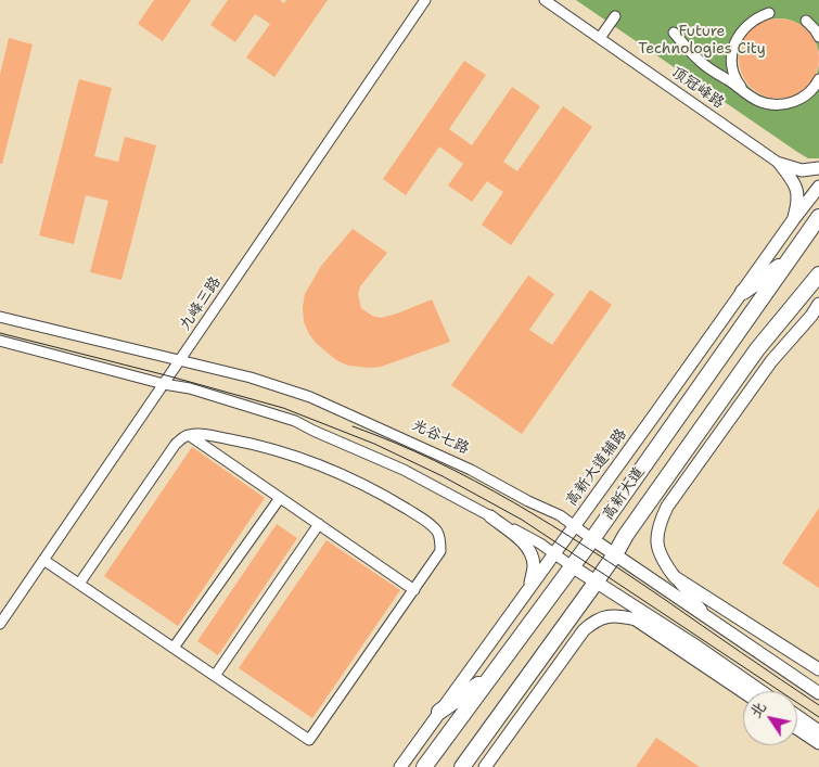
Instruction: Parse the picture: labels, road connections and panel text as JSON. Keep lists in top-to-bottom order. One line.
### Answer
{"streets":{"highway":["高新大道"],"main road":["光谷七路","高新大道辅路"],"street":["顶冠峰路","九峰三路"]},"crossings":[["九峰三路","光谷七路"],["光谷七路","高新大道辅路"],["光谷七路","高新大道"]],"parks":["Future Technologies City"],"north":"top left"}
